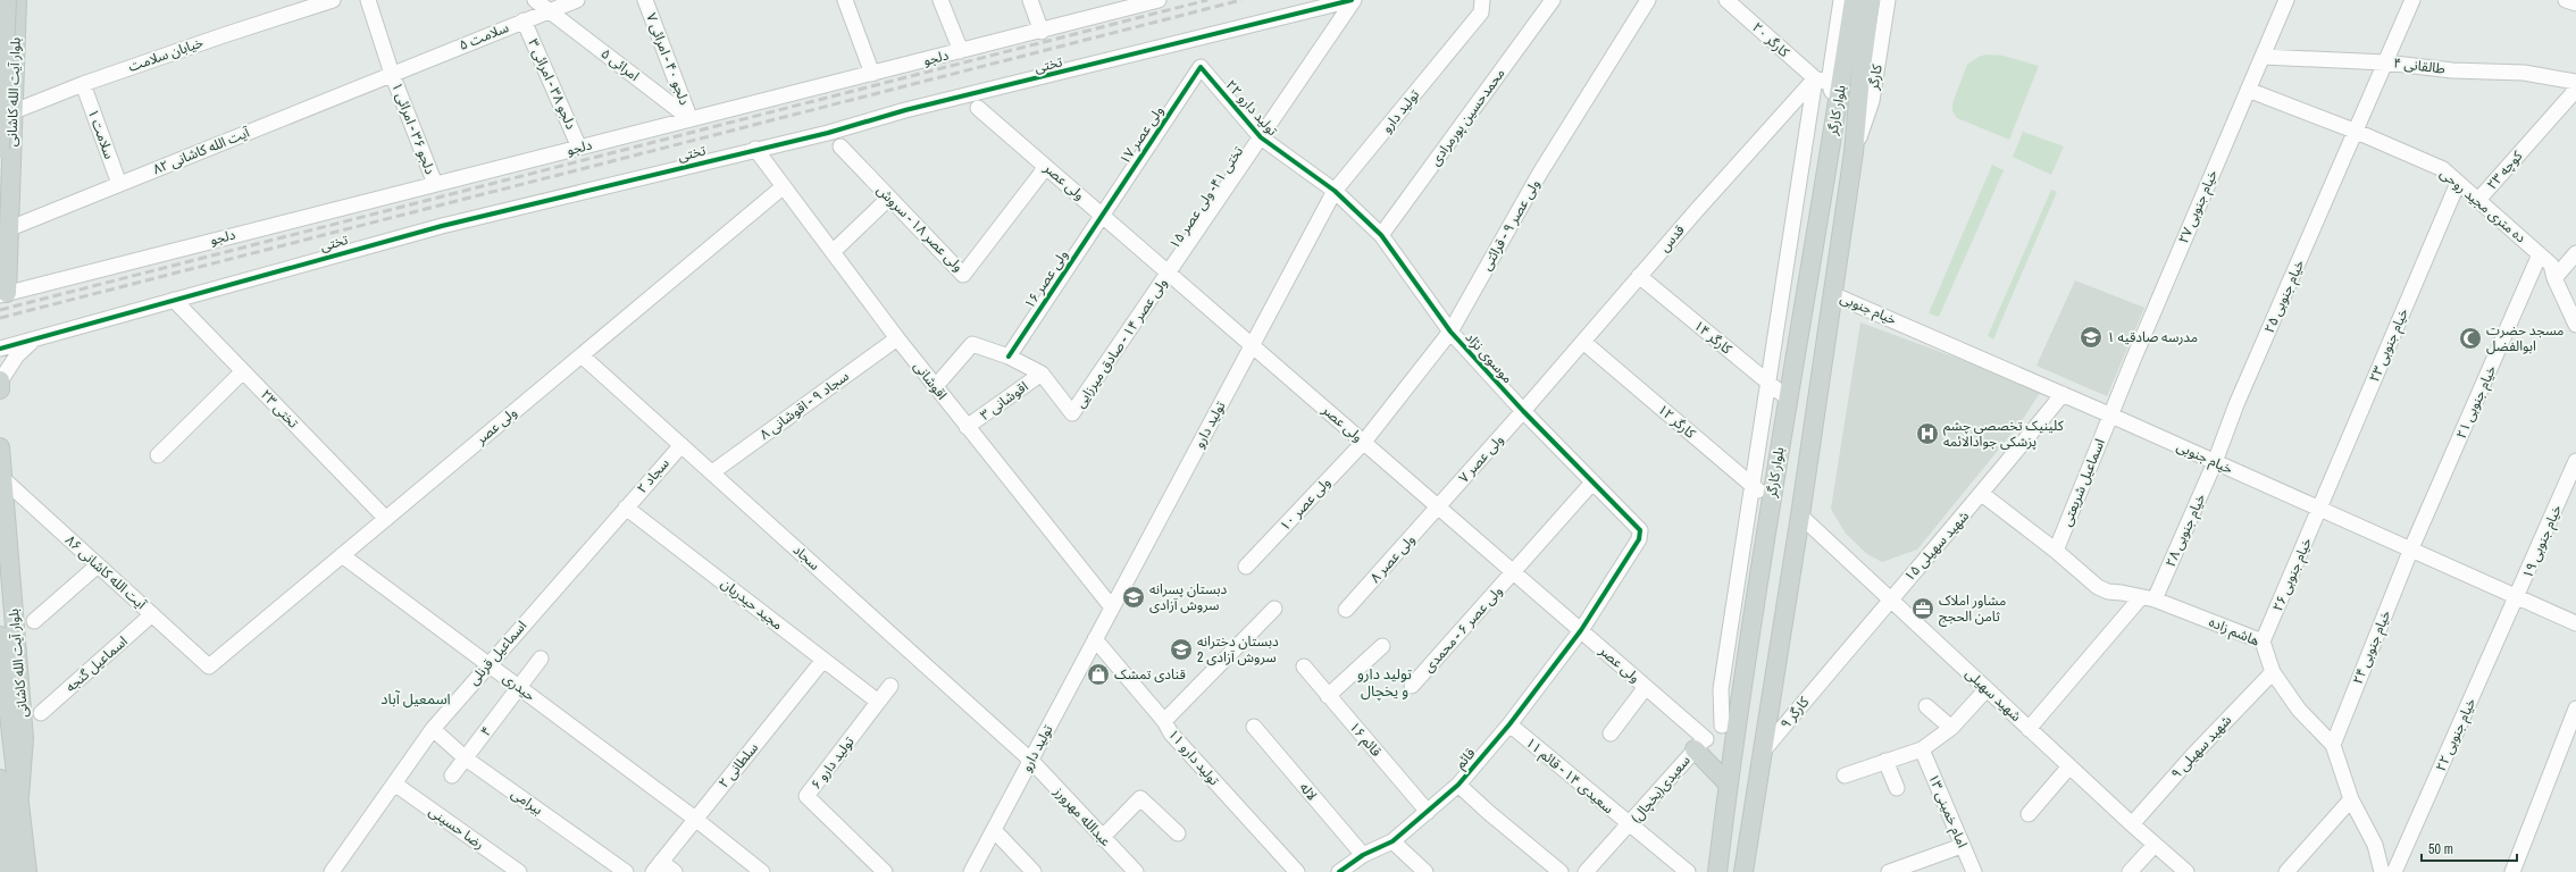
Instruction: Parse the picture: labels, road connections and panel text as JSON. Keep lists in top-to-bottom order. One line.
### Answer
{"streets":{"main road":["بلوار آیت الله کاشانی","بلوار کارگر"],"street":["سلامت ۵","کارگر ۲۰","خیابان سلامت","دلجو","دلجو ۴۰ - امرائی ۷","امرائی ۵","تختی","طالقانی ۴","کارگر","دلجو ۳۸ - امرائی ۳","تولید دارو ۲۲","تولید دارو","محمدحسین پورمرادی","دلجو ۳۶ - امرائی ۱","سلامت ۱","ولی عصر ۱۷","آیت الله کاشانی ۸۲","کوچه ۲۳","ولی عصر","تختی ۴۱- ولی عصر ۱۵","ده متری مجید روحی","خیام جنوبی ۲۷","ولی عصر ۹ - قرائتی","ولی عصر ۱۸ - سروش","قدس","ولی عصر ۱۶","خیام جنوبی ۲۵","خیام جنوبی","کارگر ۱۴","ولی عصر ۱۴ - صادق میرزایی","خیام جنوبی ۲۳","موسوی نژاد","اقوشانی","اقوشانی ۳","خیام جنوبی ۲۱","سجاد ۹ - اقوشانی ۸","تختی ۲۳","کارگر ۱۲","ولی عصر ۷","سجاد ۲","اسماعیل شریعتی","ولی عصر ۱۰","خیام جنوبی ۲۸","خیام جنوبی ۱۹","شهید سهیلی ۱۵","سجاد","ولی عصر ۸","آیت الله کاشانی ۸۶","خیام جنوبی ۲۶","مجید حیدریان","ولی عصر ۶ - محمدی","هاشم زاده","خیام جنوبی ۲۴","اسماعیل قرنلی","اسماعیل گنجه","حیدری","شهید سهیلی","کارگر ۹","۴","خیام جنوبی ۲۲","قائم ۱۶","شهید سهیلی ۹","تولید دارو ۱۱","قائم","تولید دارو ۶","۲ سلطانی","سعیدی ۱۴ - قائم ۱۱","سعیدی(یخچال)","لاله","بیرامی","امام خمینی ۱۳","عبدالله مهرورز","رضا حسینی"]},"crossings":[["سلامت ۵","امرائی ۵"],["سلامت ۵","دلجو ۳۸ - امرائی ۳"],["سلامت ۵","دلجو ۳۶ - امرائی ۱"],["سلامت ۵","آیت الله کاشانی ۸۲"],["کارگر ۲۰","بلوار کارگر"],["کارگر ۲۰","قدس"],["خیابان سلامت","بلوار آیت الله کاشانی"],["خیابان سلامت","سلامت ۱"],["دلجو","دلجو ۴۰ - امرائی ۷"],["دلجو","امرائی ۵"],["دلجو","دلجو ۳۸ - امرائی ۳"],["دلجو","بلوار آیت الله کاشانی"],["دلجو","دلجو ۳۶ - امرائی ۱"],["دلجو ۴۰ - امرائی ۷","امرائی ۵"],["تختی","تختی ۴۱- ولی عصر ۱۵"],["تختی","اقوشانی"],["تختی","تختی ۲۳"],["طالقانی ۴","خیام جنوبی ۲۷"],["طالقانی ۴","خیام جنوبی ۲۵"],["کارگر","بلوار کارگر"],["بلوار آیت الله کاشانی","آیت الله کاشانی ۸۲"],["بلوار آیت الله کاشانی","آیت الله کاشانی ۸۶"],["تولید دارو ۲۲","تولید دارو"],["تولید دارو ۲۲","ولی عصر ۱۷"],["تولید دارو ۲۲","تختی ۴۱- ولی عصر ۱۵"],["تولید دارو ۲۲","موسوی نژاد"],["بلوار کارگر","قدس"],["بلوار کارگر","خیام جنوبی"],["بلوار کارگر","کارگر ۱۴"],["بلوار کارگر","کارگر ۱۲"],["بلوار کارگر","شهید سهیلی"],["بلوار کارگر","کارگر ۹"],["بلوار کارگر","سعیدی(یخچال)"],["تولید دارو","ولی عصر"],["تولید دارو","موسوی نژاد"],["تولید دارو","اقوشانی"],["تولید دارو","سجاد"],["تولید دارو","تولید دارو ۱۱"],["تولید دارو","عبدالله مهرورز"],["محمدحسین پورمرادی","موسوی نژاد"],["دلجو ۳۶ - امرائی ۱","آیت الله کاشانی ۸۲"],["سلامت ۱","آیت الله کاشانی ۸۲"],["ولی عصر ۱۷","ولی عصر"],["ولی عصر ۱۷","ولی عصر ۱۶"],["کوچه ۲۳","ده متری مجید روحی"],["ولی عصر","تختی ۴۱- ولی عصر ۱۵"],["ولی عصر","ولی عصر ۹ - قرائتی"],["ولی عصر","ولی عصر ۱۸ - سروش"],["ولی عصر","ولی عصر ۱۶"],["ولی عصر","ولی عصر ۱۴ - صادق میرزایی"],["ولی عصر","اقوشانی"],["ولی عصر","تختی ۲۳"],["ولی عصر","ولی عصر ۷"],["ولی عصر","ولی عصر ۱۰"],["ولی عصر","سجاد"],["ولی عصر","ولی عصر ۸"],["ولی عصر","آیت الله کاشانی ۸۶"],["ولی عصر","ولی عصر ۶ - محمدی"],["ولی عصر","حیدری"],["ولی عصر","قائم"],["ولی عصر","سعیدی(یخچال)"],["تختی ۴۱- ولی عصر ۱۵","ولی عصر ۱۴ - صادق میرزایی"],["ده متری مجید روحی","خیام جنوبی ۲۷"],["ده متری مجید روحی","خیام جنوبی ۲۵"],["ده متری مجید روحی","خیام جنوبی ۲۳"],["ده متری مجید روحی","خیام جنوبی ۲۱"],["خیام جنوبی ۲۷","خیام جنوبی"],["خیام جنوبی ۲۷","اسماعیل شریعتی"],["ولی عصر ۹ - قرائتی","موسوی نژاد"],["ولی عصر ۹ - قرائتی","ولی عصر ۱۰"],["قدس","کارگر ۱۴"],["قدس","موسوی نژاد"],["قدس","کارگر ۱۲"],["قدس","ولی عصر ۷"],["خیام جنوبی ۲۵","خیام جنوبی"],["خیام جنوبی ۲۵","خیام جنوبی ۲۸"],["خیام جنوبی","خیام جنوبی ۲۳"],["خیام جنوبی","خیام جنوبی ۲۱"],["خیام جنوبی","اسماعیل شریعتی"],["خیام جنوبی","خیام جنوبی ۲۸"],["خیام جنوبی","خیام جنوبی ۱۹"],["خیام جنوبی","شهید سهیلی ۱۵"],["خیام جنوبی","خیام جنوبی ۲۶"],["خیام جنوبی","خیام جنوبی ۲۴"],["خیام جنوبی","خیام جنوبی ۲۲"],["ولی عصر ۱۴ - صادق میرزایی","اقوشانی ۳"],["خیام جنوبی ۲۳","خیام جنوبی ۲۶"],["موسوی نژاد","ولی عصر ۷"],["موسوی نژاد","ولی عصر ۶ - محمدی"],["موسوی نژاد","قائم"],["اقوشانی","اقوشانی ۳"],["اقوشانی","سجاد ۹ - اقوشانی ۸"],["خیام جنوبی ۲۱","خیام جنوبی ۲۴"],["سجاد ۹ - اقوشانی ۸","سجاد"],["ولی عصر ۷","ولی عصر ۸"],["سجاد ۲","سجاد"],["سجاد ۲","مجید حیدریان"],["سجاد ۲","اسماعیل قرنلی"],["اسماعیل شریعتی","هاشم زاده"],["خیام جنوبی ۲۸","هاشم زاده"],["خیام جنوبی ۲۸","شهید سهیلی"],["خیام جنوبی ۱۹","خیام جنوبی ۲۲"],["شهید سهیلی ۱۵","هاشم زاده"],["شهید سهیلی ۱۵","شهید سهیلی"],["شهید سهیلی ۱۵","کارگر ۹"],["سجاد","عبدالله مهرورز"],["آیت الله کاشانی ۸۶","اسماعیل گنجه"],["خیام جنوبی ۲۶","هاشم زاده"],["مجید حیدریان","اسماعیل قرنلی"],["مجید حیدریان","تولید دارو ۶"],["مجید حیدریان","۲ سلطانی"],["هاشم زاده","خیام جنوبی ۲۴"],["هاشم زاده","شهید سهیلی ۹"],["اسماعیل قرنلی","حیدری"],["اسماعیل قرنلی","بیرامی"],["اسماعیل قرنلی","رضا حسینی"],["حیدری","۴"],["حیدری","۲ سلطانی"],["شهید سهیلی","شهید سهیلی ۹"],["۴","بیرامی"],["قائم ۱۶","قائم"],["قائم","سعیدی ۱۴ - قائم ۱۱"],["قائم","لاله"],["سعیدی ۱۴ - قائم ۱۱","سعیدی(یخچال)"]],"districts":["تولید دارو و یخچال","اسمعیل آباد"],"places":{"school or university":["مدرسه صادقیه ۱","دبستان پسرانه سروش آزادی","دبستان دخترانه سروش آزادی 2"],"mosque":["مسجد حضرت ابوالفضل"],"hospital":["کلینیک تخصصی چشم پزشکی جوادالائمه"],"office":["مشاور املاک ثامن الحجج"],"shop":["قنادی تمشک"]},"scale_bar":"50 m"}
